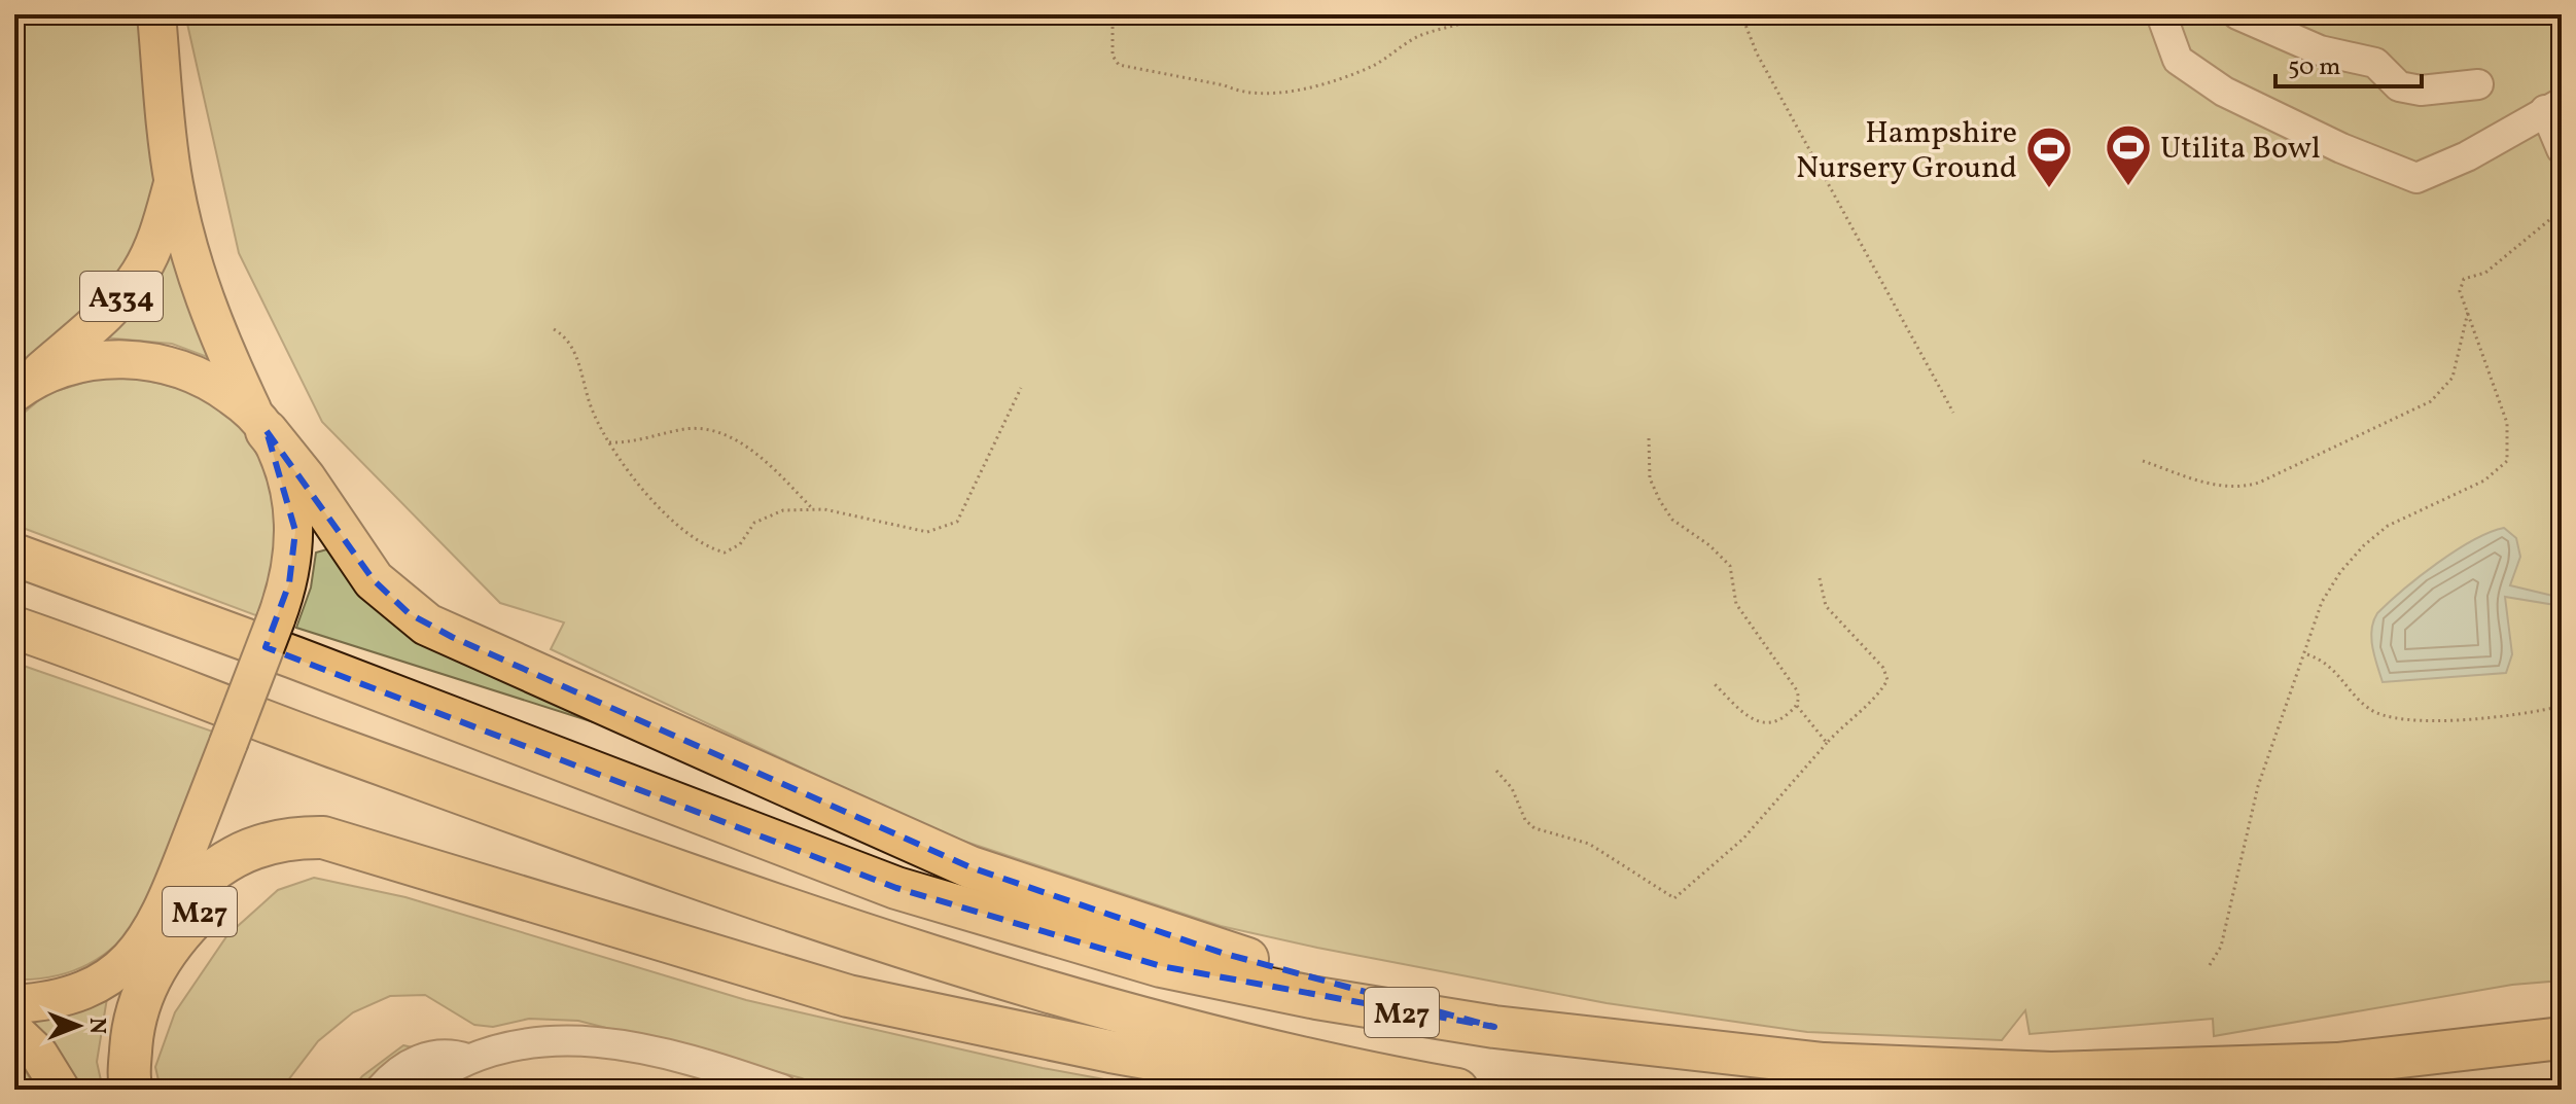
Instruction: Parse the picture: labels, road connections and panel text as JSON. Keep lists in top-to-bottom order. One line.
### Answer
{"streets":{"highway":["M27"],"main road":["A334"]},"crossings":[["A334","M27"]],"places":{"sports":["Utilita Bowl","Hampshire Nursery Ground"]},"scale_bar":"50 m","north":"right"}
